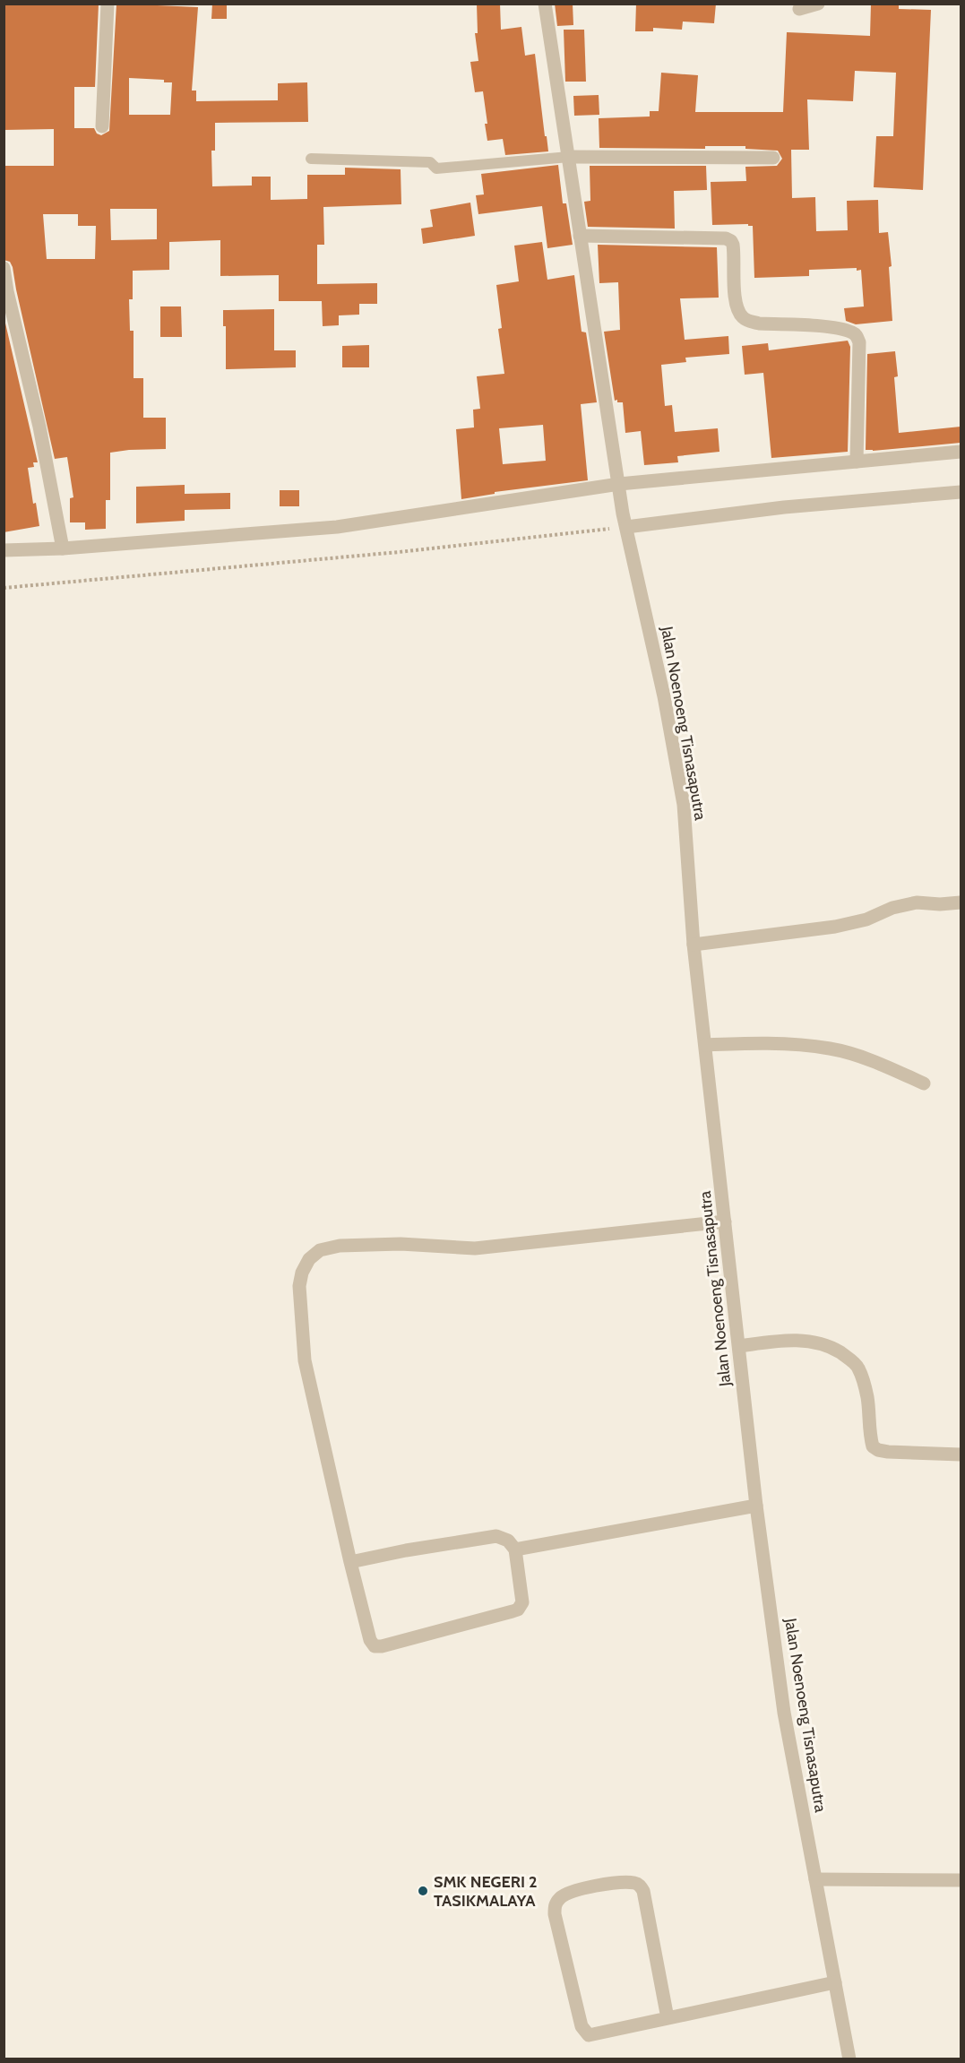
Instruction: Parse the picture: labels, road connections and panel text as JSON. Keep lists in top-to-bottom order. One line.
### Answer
{"streets":{"street":["Jalan Noenoeng Tisnasaputra"]},"places":["SMK NEGERI 2 TASIKMALAYA"]}
